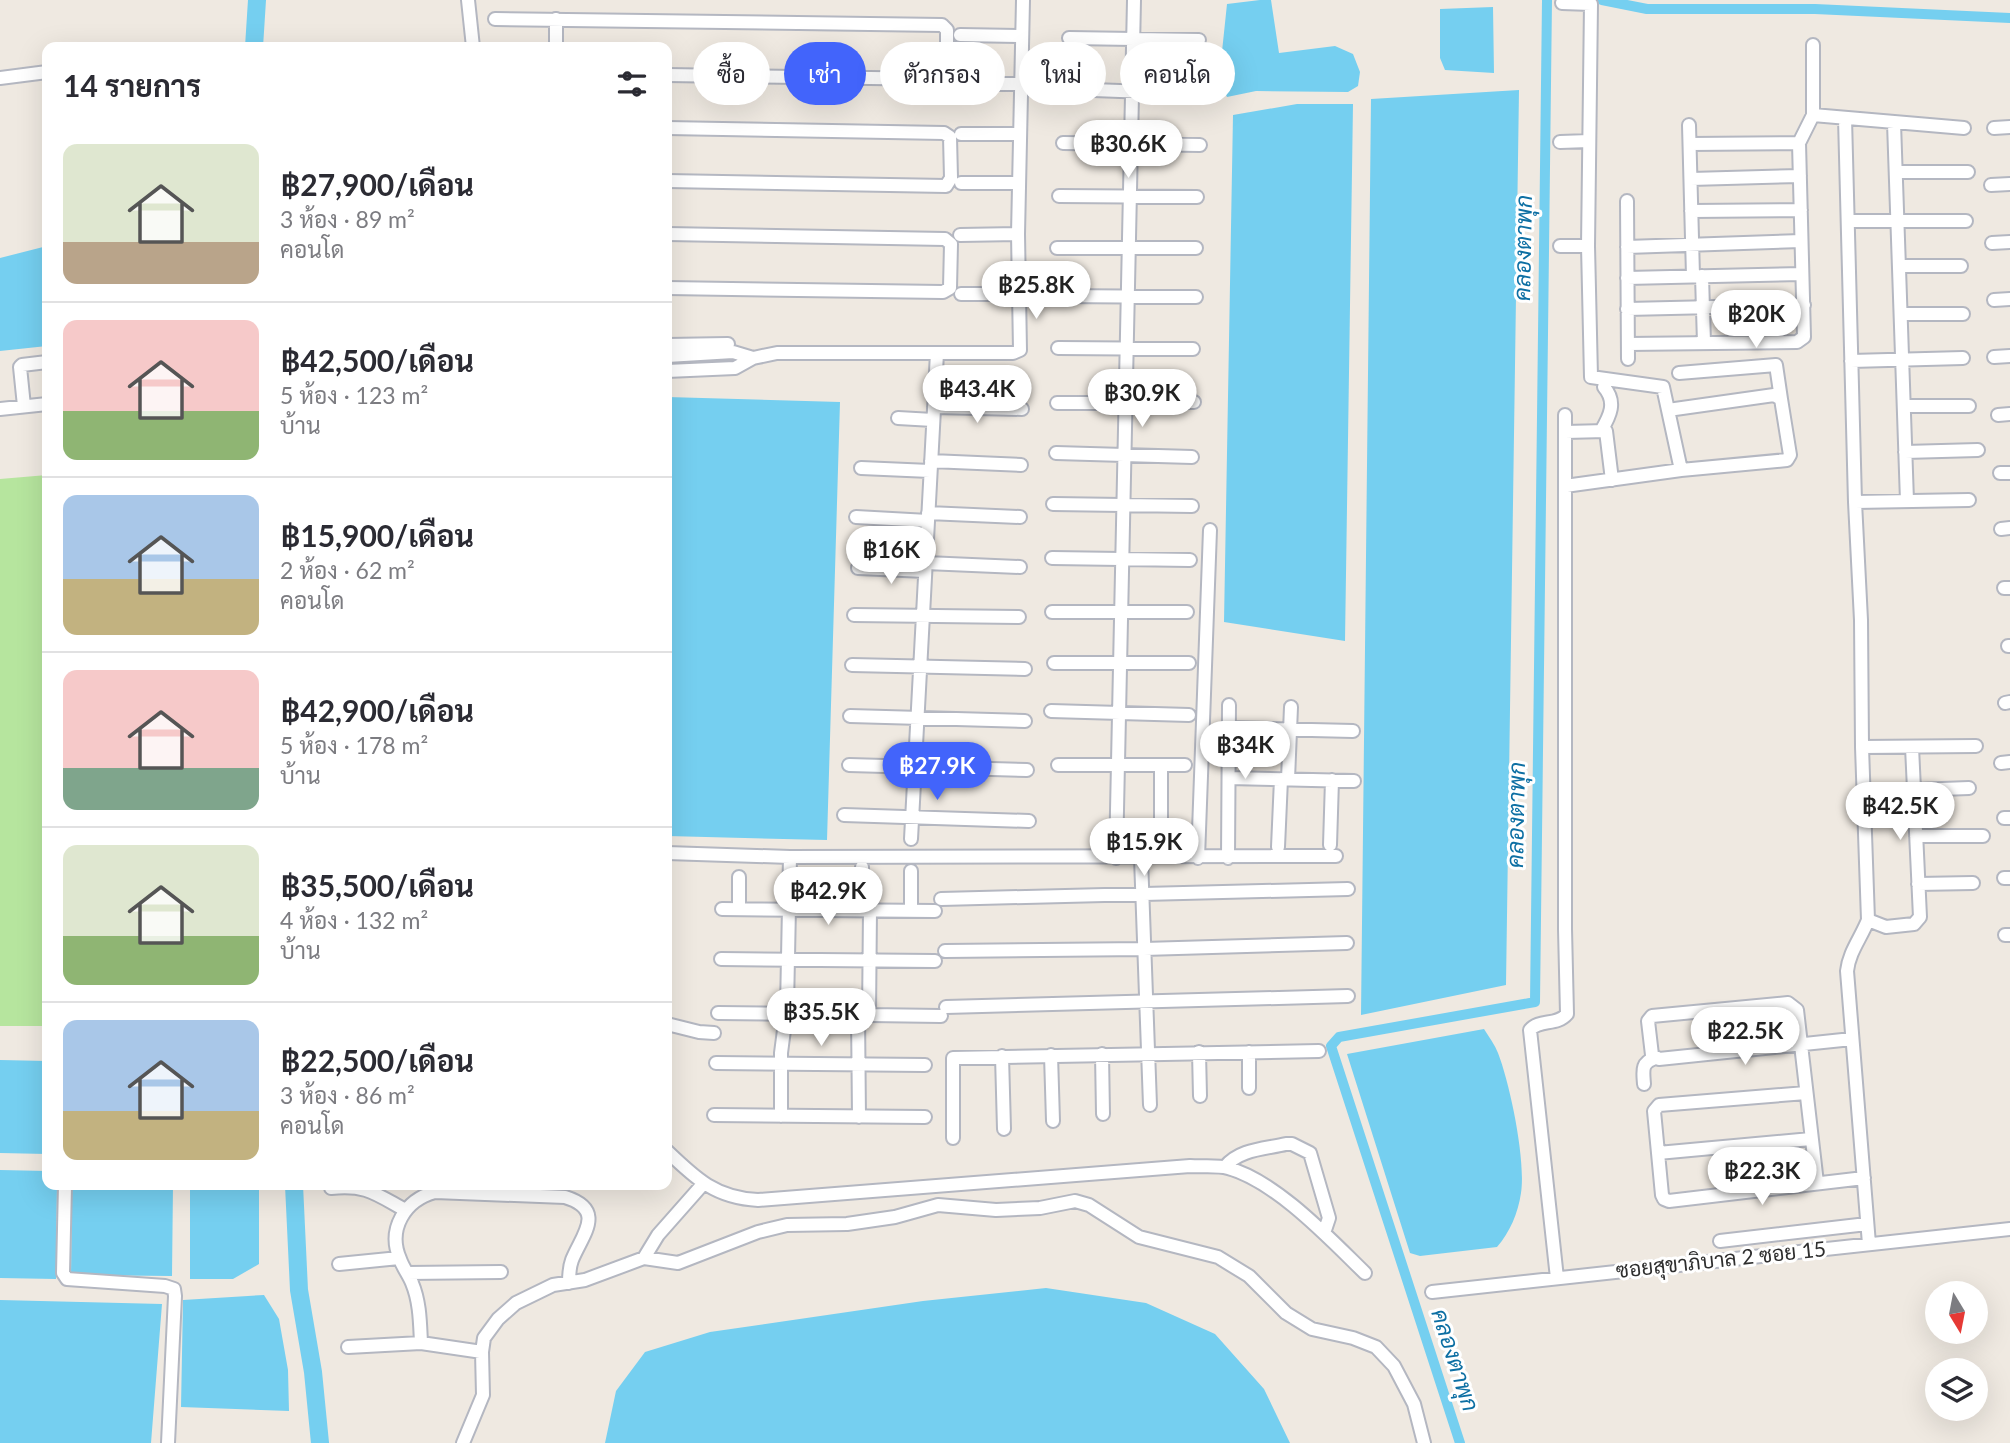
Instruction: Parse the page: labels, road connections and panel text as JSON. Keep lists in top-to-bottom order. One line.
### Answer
{"streets":{"street":["ซอยสุขาภิบาล 2 ซอย 15"]},"water":["คลองตาพุก"],"north":"bottom","page":{"chip":["ซื้อ","เช่า","ตัวกรอง","ใหม่","คอนโด"],"heading":"14 รายการ","price":["฿30.6K","฿25.8K","฿20K","฿43.4K","฿30.9K","฿16K","฿34K","฿27.9K","฿42.5K","฿15.9K","฿42.9K","฿35.5K","฿22.5K","฿22.3K"],"list":[{"name":"฿27,900/เดือน","note":"3 ห้อง · 89 m² · คอนโด"},{"name":"฿42,500/เดือน","note":"5 ห้อง · 123 m² · บ้าน"},{"name":"฿15,900/เดือน","note":"2 ห้อง · 62 m² · คอนโด"},{"name":"฿42,900/เดือน","note":"5 ห้อง · 178 m² · บ้าน"},{"name":"฿35,500/เดือน","note":"4 ห้อง · 132 m² · บ้าน"},{"name":"฿22,500/เดือน","note":"3 ห้อง · 86 m² · คอนโด"}]}}
